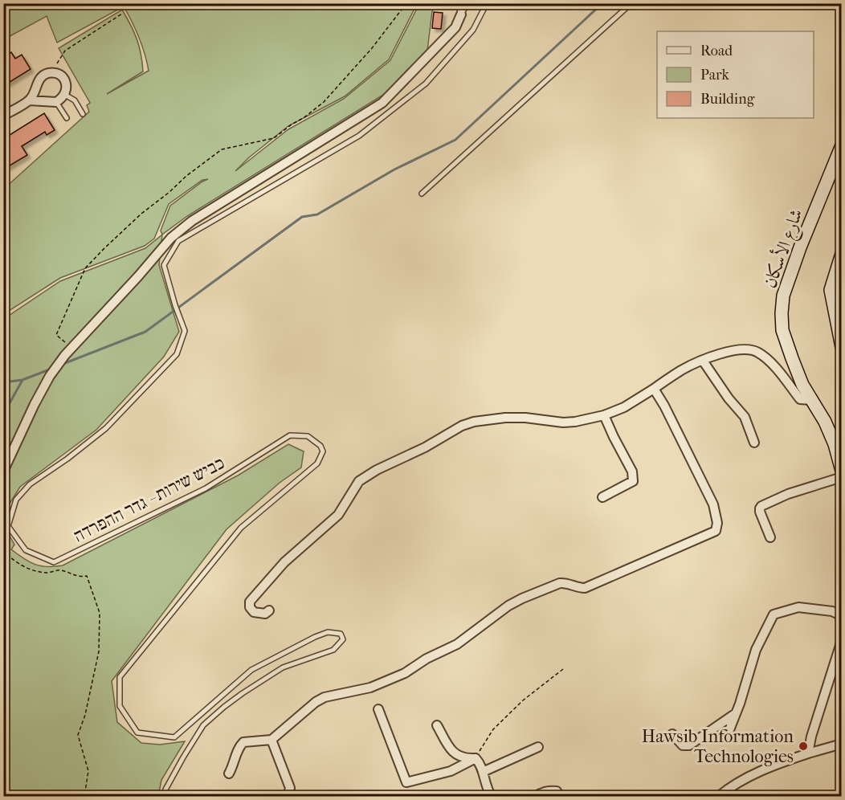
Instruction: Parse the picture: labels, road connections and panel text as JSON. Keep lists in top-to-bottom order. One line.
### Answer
{"streets":{"street":["شارع الأسكان"],"lane":["כביש שירות - גדר ההפרדה"]},"places":["Hawsib Information Technologies"],"legend":["Road","Park","Building"]}
